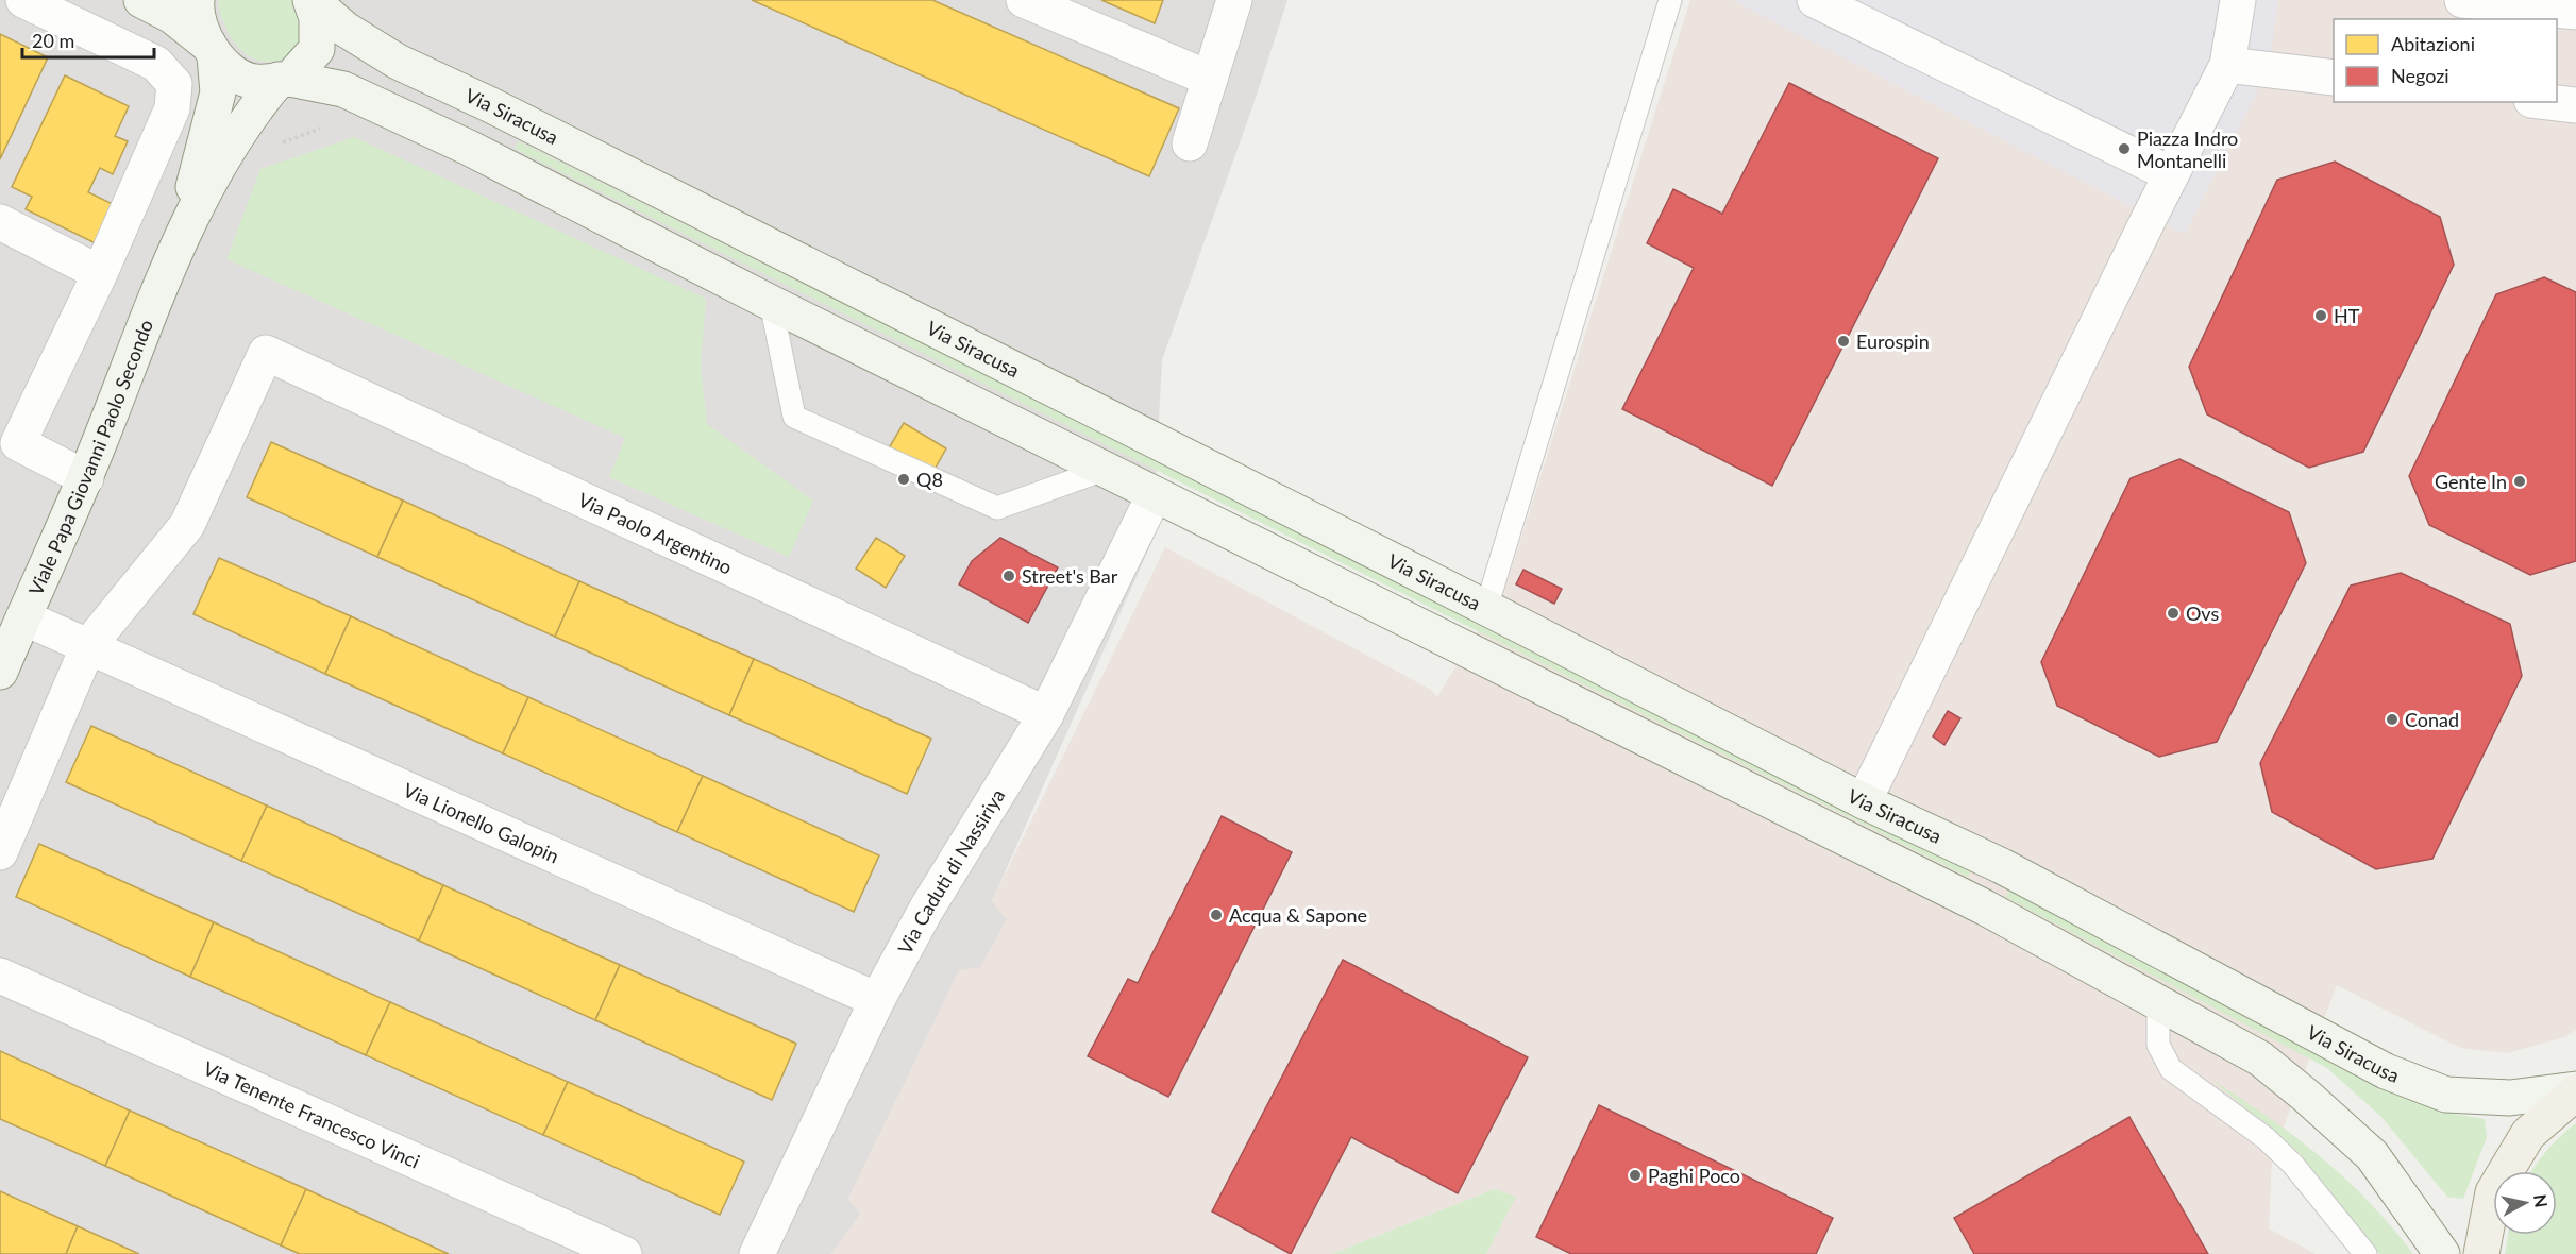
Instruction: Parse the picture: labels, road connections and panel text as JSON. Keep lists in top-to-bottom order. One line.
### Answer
{"streets":{"main road":["Via Siracusa","Viale Papa Giovanni Paolo Secondo"],"street":["Via Paolo Argentino","Via Lionello Galopin","Via Caduti di Nassiriya","Via Tenente Francesco Vinci"]},"crossings":[["Viale Papa Giovanni Paolo Secondo","Via Lionello Galopin"],["Via Paolo Argentino","Via Lionello Galopin"],["Via Paolo Argentino","Via Caduti di Nassiriya"],["Via Lionello Galopin","Via Caduti di Nassiriya"]],"places":["Piazza Indro Montanelli","HT","Eurospin","Q8","Gente In","Street's Bar","Ovs","Conad","Acqua & Sapone","Paghi Poco"],"legend":["Abitazioni","Negozi"],"scale_bar":"20 m","north":"right"}
